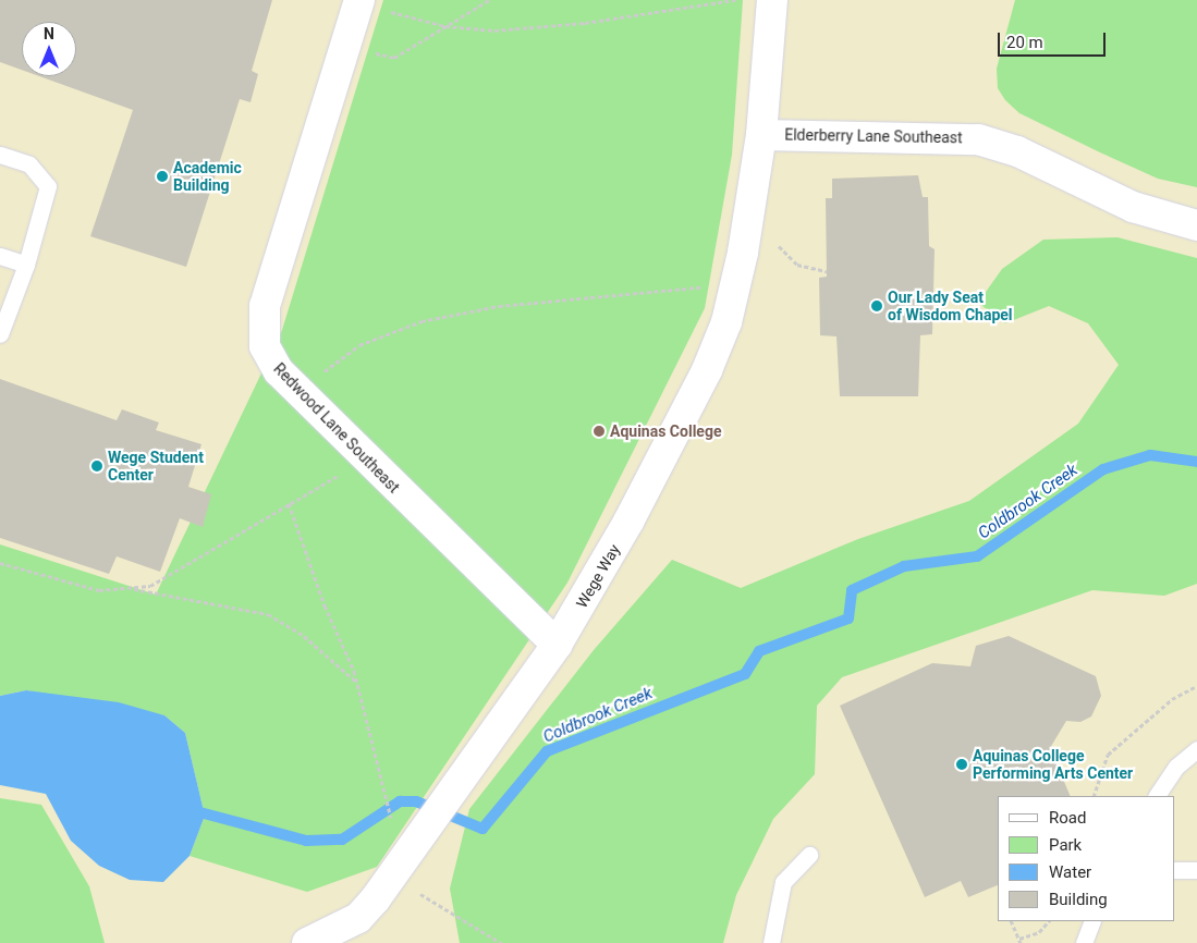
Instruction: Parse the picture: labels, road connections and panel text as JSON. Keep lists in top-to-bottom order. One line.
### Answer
{"streets":{"street":["Elderberry Lane Southeast","Redwood Lane Southeast","Wege Way"]},"crossings":[["Elderberry Lane Southeast","Wege Way"],["Redwood Lane Southeast","Wege Way"]],"water":["Coldbrook Creek"],"places":["Academic Building","Our Lady Seat of Wisdom Chapel","Aquinas College","Wege Student Center","Aquinas College Performing Arts Center"],"legend":["Road","Park","Water","Building"],"scale_bar":"20 m","north":"top"}
